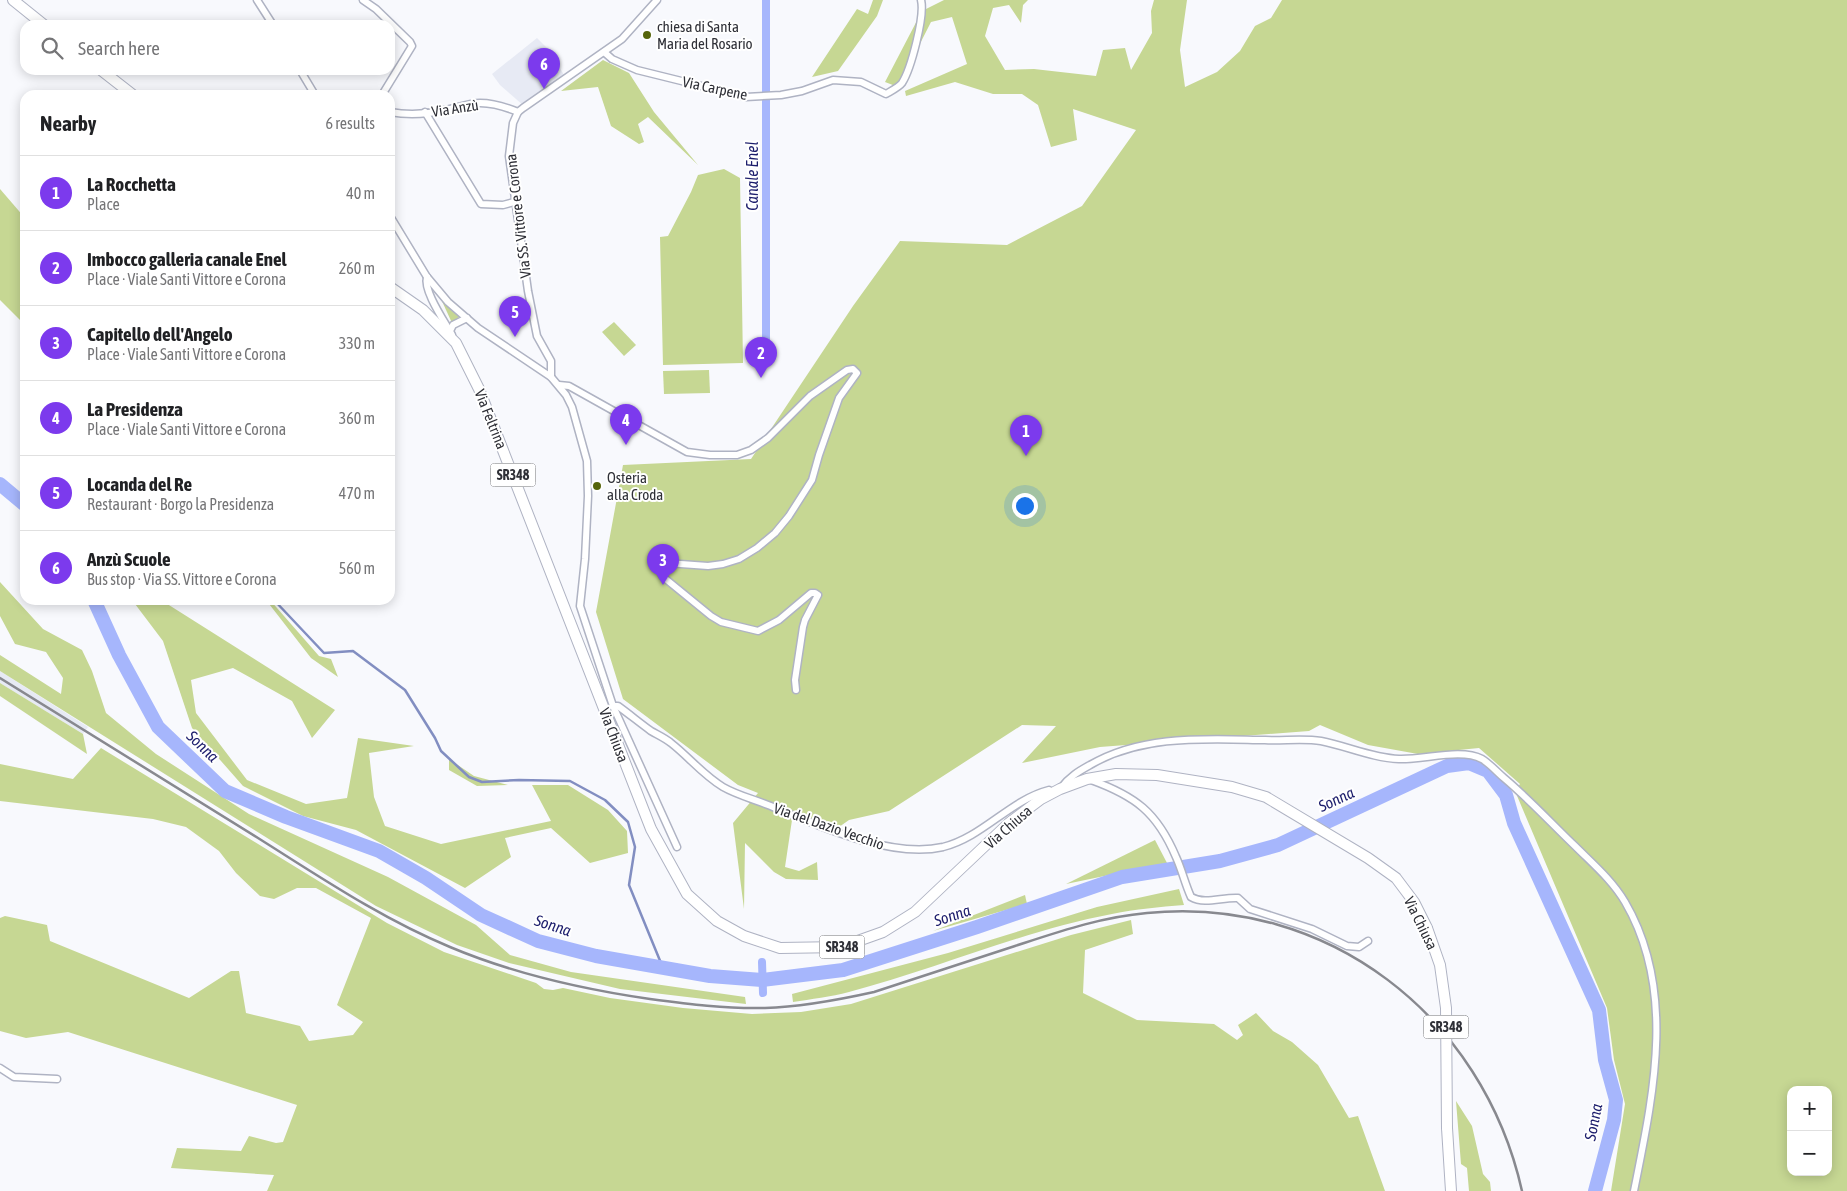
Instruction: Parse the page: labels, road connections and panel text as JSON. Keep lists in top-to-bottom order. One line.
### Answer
{"streets":{"main road":["Via Feltrina","SR348","Via Chiusa"],"street":["Via Carpene","Via Anzù","Via SS. Vittore e Corona","Via del Dazio Vecchio"]},"crossings":[["Via Anzù","Via SS. Vittore e Corona"],["Via Feltrina","Via Chiusa"],["Via Chiusa","Via del Dazio Vecchio"]],"water":["Canale Enel","Sonna"],"places":["chiesa di Santa Maria del Rosario","Osteria alla Croda"],"page":{"search":"Search here","pins":["6","5","2","4","1","3"],"heading":["Nearby","6 results"],"list":[{"mark":"1","name":"La Rocchetta","note":"Place","value":"40 m"},{"mark":"2","name":"Imbocco galleria canale Enel","note":"Place · Viale Santi Vittore e Corona","value":"260 m"},{"mark":"3","name":"Capitello dell'Angelo","note":"Place · Viale Santi Vittore e Corona","value":"330 m"},{"mark":"4","name":"La Presidenza","note":"Place · Viale Santi Vittore e Corona","value":"360 m"},{"mark":"5","name":"Locanda del Re","note":"Restaurant · Borgo la Presidenza","value":"470 m"},{"mark":"6","name":"Anzù Scuole","note":"Bus stop · Via SS. Vittore e Corona","value":"560 m"}],"map_buttons":["+","−"]}}
